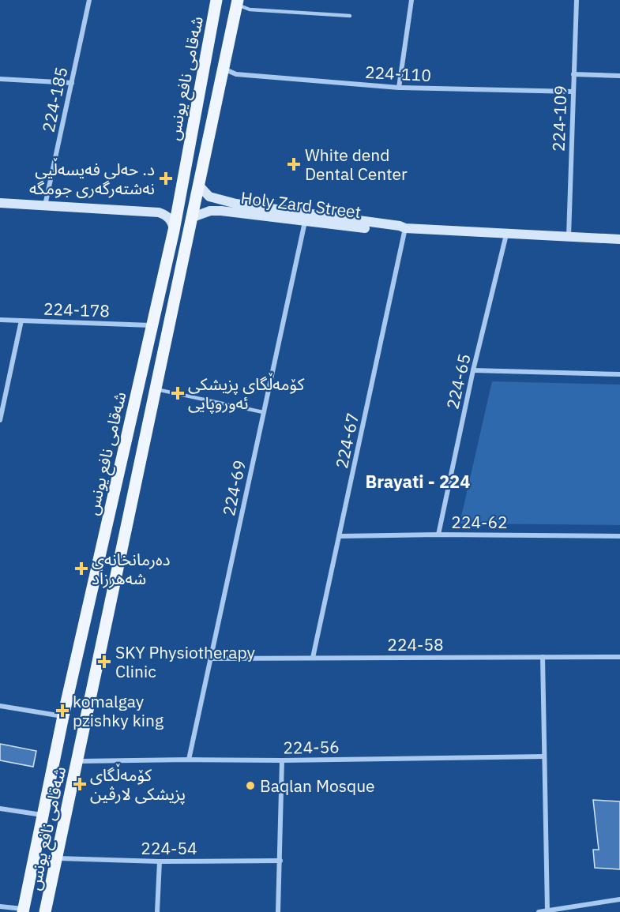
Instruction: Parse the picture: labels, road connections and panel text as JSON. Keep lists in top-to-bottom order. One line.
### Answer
{"streets":{"main road":["شەقامی نافع یونس"],"street":["224-110","224-185","224-109","Holy Zard Street","224-178","224-65","224-67","224-69","224-62","224-58","224-56","224-54"]},"crossings":[["224-110","شەقامی نافع یونس"],["224-110","224-109"],["شەقامی نافع یونس","Holy Zard Street"],["شەقامی نافع یونس","224-178"],["شەقامی نافع یونس","224-56"],["شەقامی نافع یونس","224-54"],["224-109","Holy Zard Street"],["Holy Zard Street","224-65"],["Holy Zard Street","224-67"],["Holy Zard Street","224-69"],["224-65","224-62"],["224-67","224-62"],["224-67","224-58"],["224-69","224-58"],["224-69","224-56"]],"districts":["Brayati - 224"],"places":{"health":["White dend Dental Center","د. حەلی فەیسەڵیی نەشتەرگەری جومگە","کۆمەڵگای پزیشکی ئەوروپایی","دەرمانخانەی شەهرزاد","SKY Physiotherapy Clinic","komalgay pzishky king","کۆمەڵگای پزیشکی لارڤین"],"other":["Baqlan Mosque"]}}
